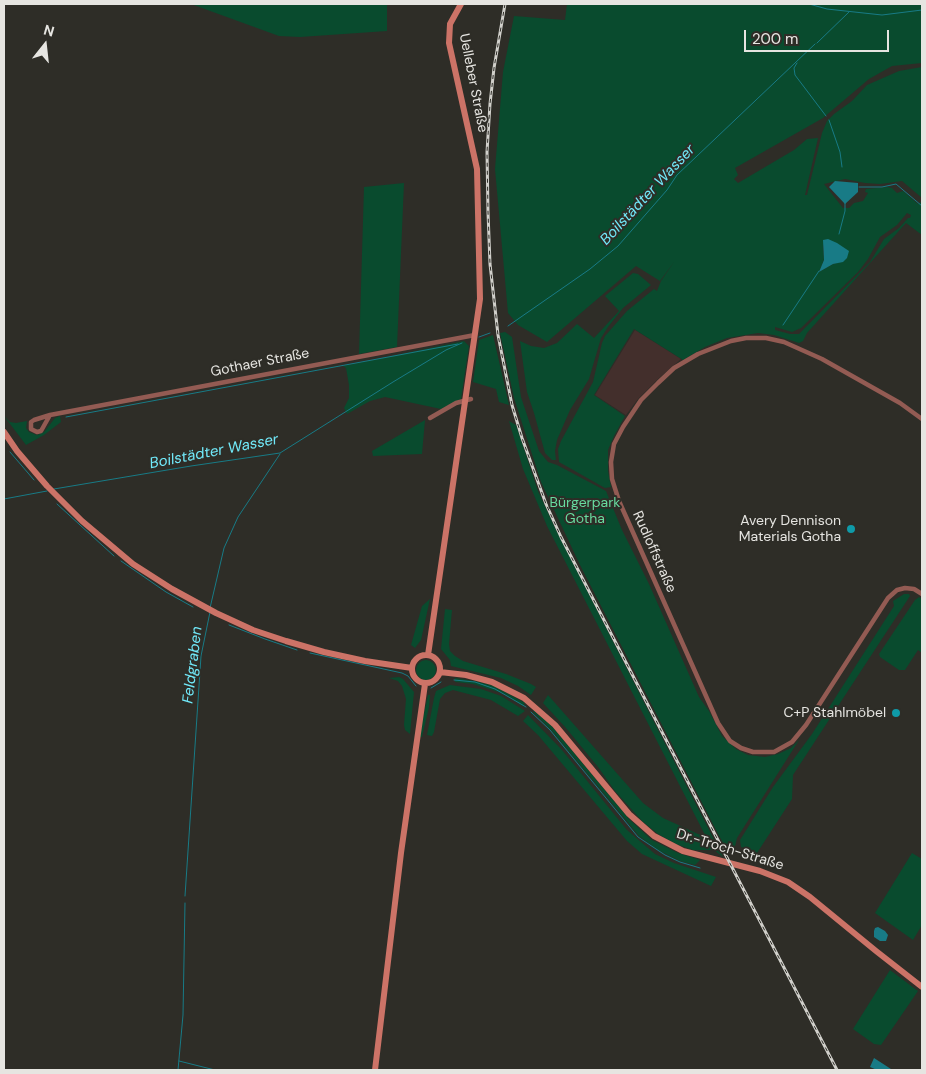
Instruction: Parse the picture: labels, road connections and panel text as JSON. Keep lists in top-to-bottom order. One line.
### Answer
{"streets":{"main road":["Uelleber Straße","Dr.-Troch-Straße"],"street":["Gothaer Straße","Rudloffstraße"]},"crossings":[["Uelleber Straße","Gothaer Straße"],["Uelleber Straße","Dr.-Troch-Straße"]],"water":["Boilstädter Wasser","Feldgraben"],"parks":["Bürgerpark Gotha"],"places":["Avery Dennison Materials Gotha","C+P Stahlmöbel"],"scale_bar":"200 m","north":"top"}
